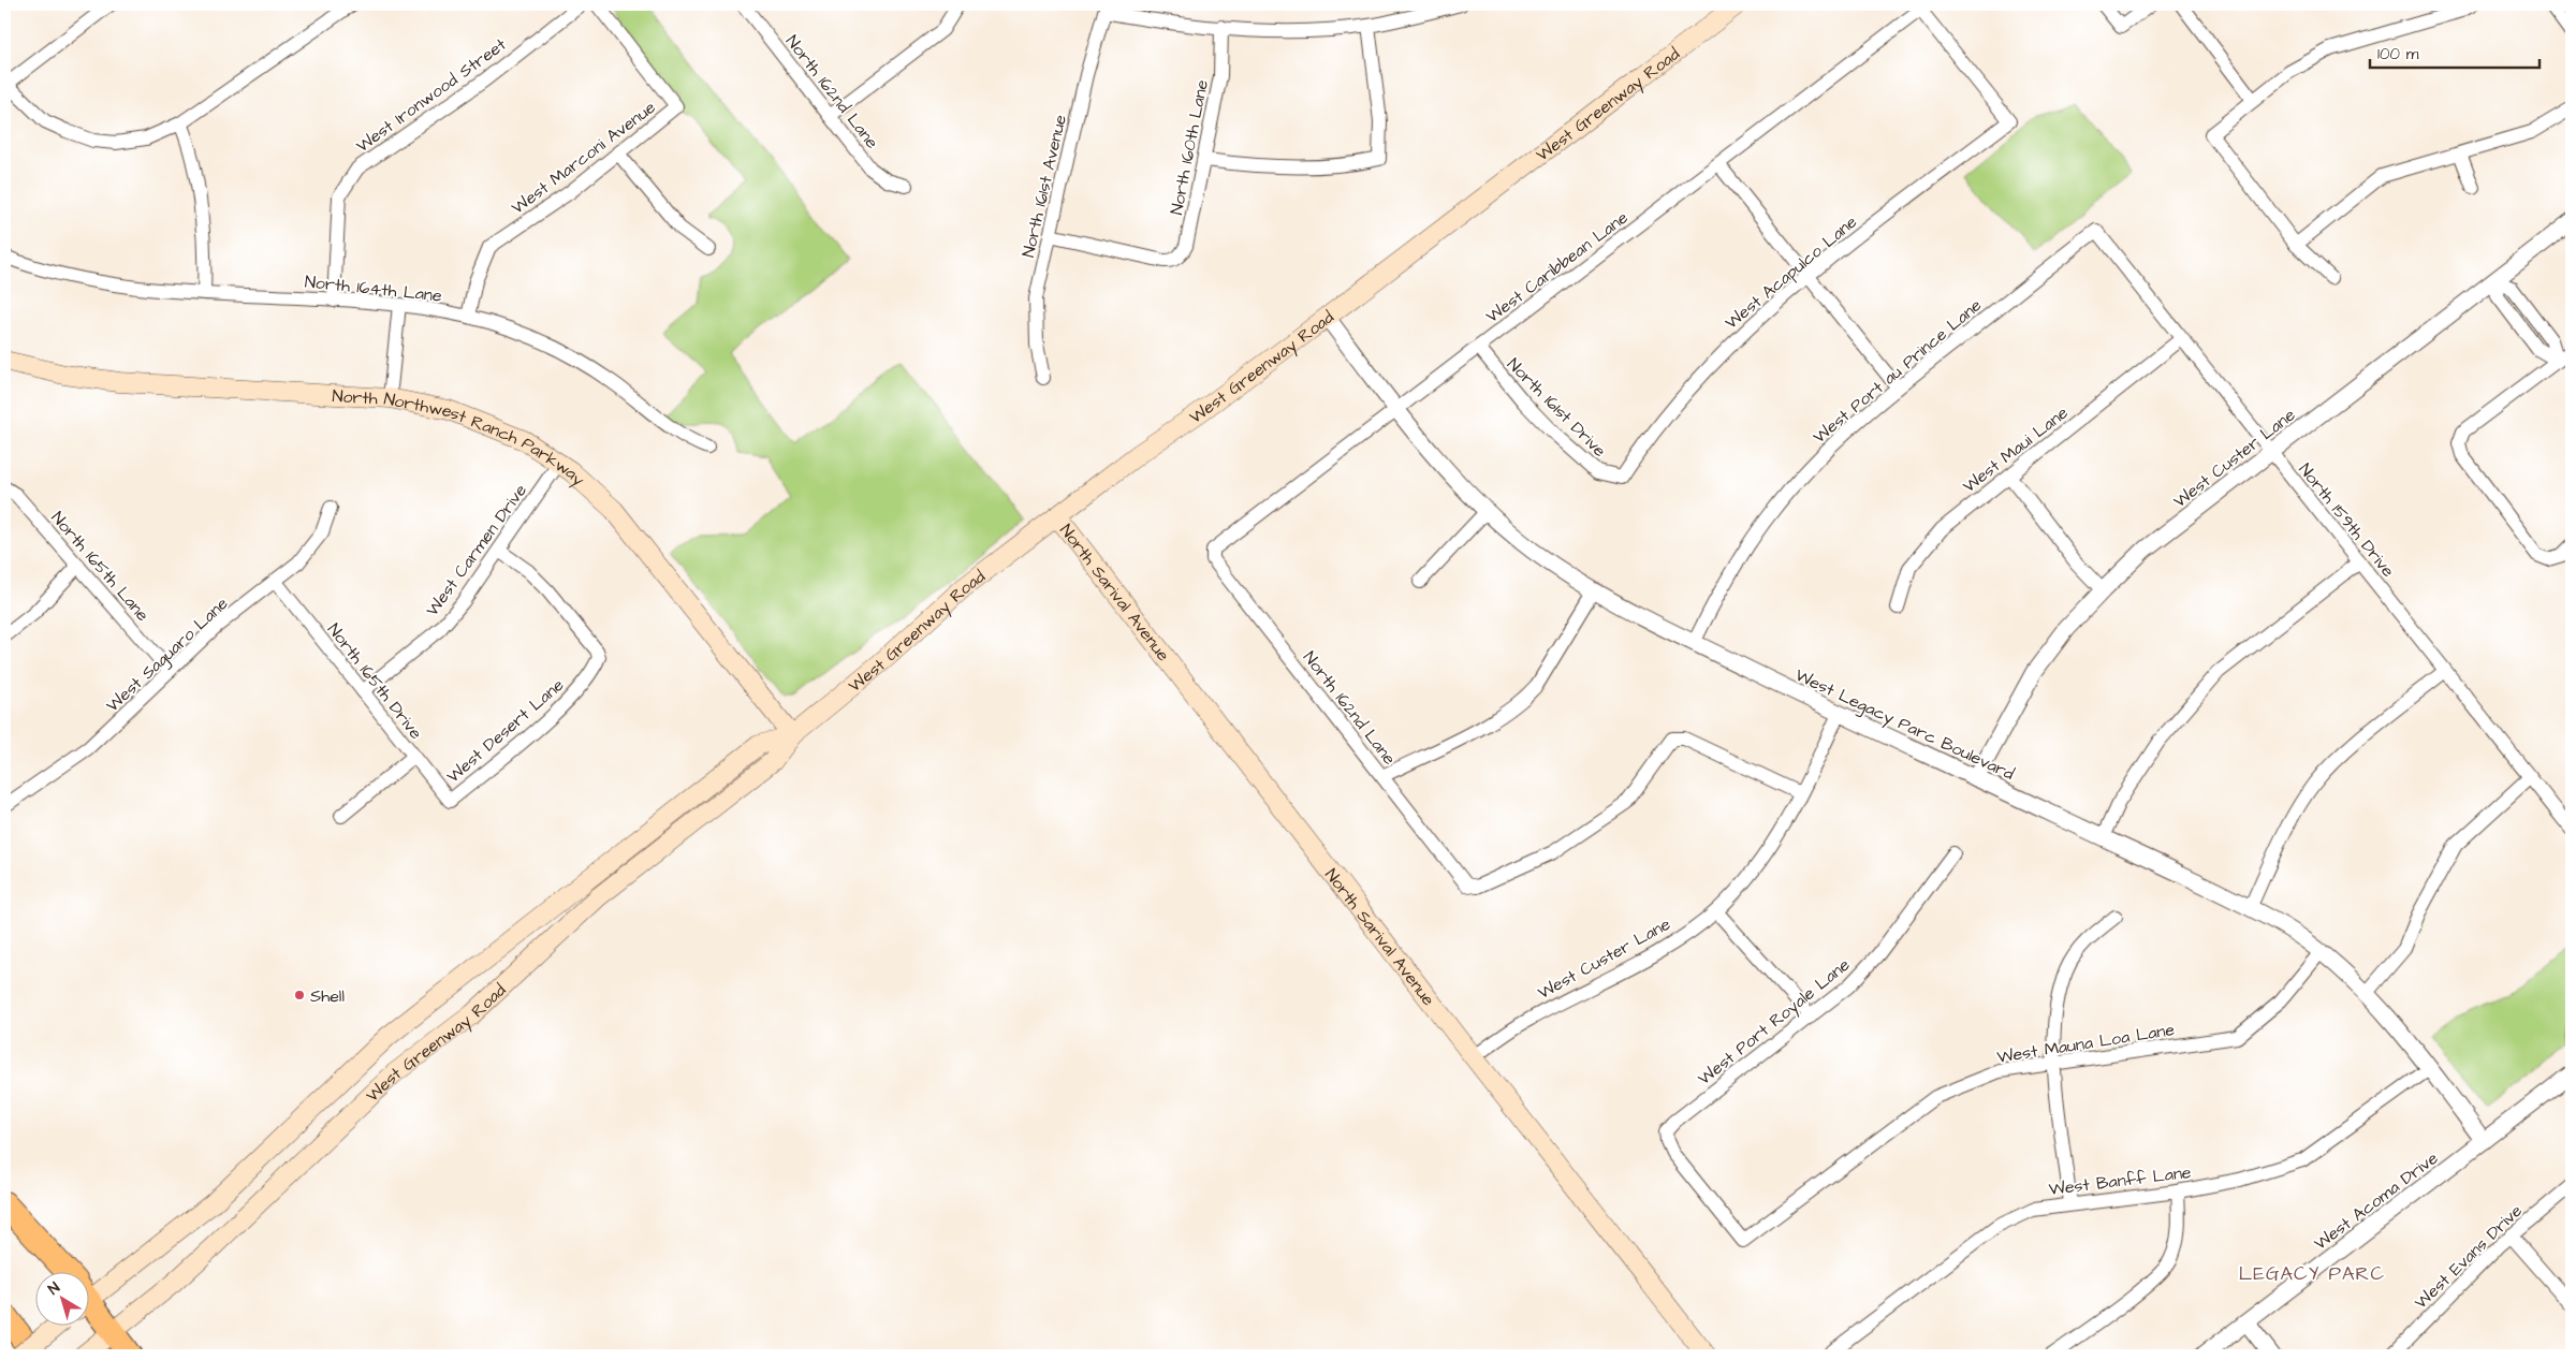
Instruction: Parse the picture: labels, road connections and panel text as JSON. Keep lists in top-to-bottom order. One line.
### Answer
{"streets":{"main road":["West Greenway Road","North Northwest Ranch Parkway","North Sarival Avenue"],"street":["North 162nd Lane","West Ironwood Street","North 160th Lane","West Marconi Avenue","North 161st Avenue","West Caribbean Lane","West Acapulco Lane","North 164th Lane","West Port au Prince Lane","North 161st Drive","West Maui Lane","West Custer Lane","North 159th Drive","West Carmen Drive","North 165th Lane","West Saguaro Lane","North 165th Drive","West Legacy Parc Boulevard","West Desert Lane","West Port Royale Lane","West Mauna Loa Lane","West Banff Lane","West Acoma Drive","West Evans Drive"]},"crossings":[["North 162nd Lane","West Caribbean Lane"],["North 162nd Lane","West Custer Lane"],["West Ironwood Street","North 164th Lane"],["West Greenway Road","North Northwest Ranch Parkway"],["West Greenway Road","North Sarival Avenue"],["West Greenway Road","West Legacy Parc Boulevard"],["North 160th Lane","North 161st Avenue"],["West Marconi Avenue","North 164th Lane"],["West Caribbean Lane","West Acapulco Lane"],["West Caribbean Lane","North 161st Drive"],["West Caribbean Lane","West Legacy Parc Boulevard"],["West Acapulco Lane","North 161st Drive"],["West Port au Prince Lane","North 159th Drive"],["West Port au Prince Lane","West Legacy Parc Boulevard"],["North Northwest Ranch Parkway","West Carmen Drive"],["West Maui Lane","North 159th Drive"],["West Custer Lane","North 159th Drive"],["West Custer Lane","North Sarival Avenue"],["West Custer Lane","West Legacy Parc Boulevard"],["West Carmen Drive","North 165th Drive"],["West Carmen Drive","West Desert Lane"],["North 165th Lane","West Saguaro Lane"],["West Saguaro Lane","North 165th Drive"],["North 165th Drive","West Desert Lane"],["West Legacy Parc Boulevard","West Mauna Loa Lane"],["West Legacy Parc Boulevard","West Banff Lane"],["West Legacy Parc Boulevard","West Acoma Drive"],["West Port Royale Lane","West Mauna Loa Lane"]],"districts":["LEGACY PARC"],"places":["Shell"],"scale_bar":"100 m","north":"top left"}
